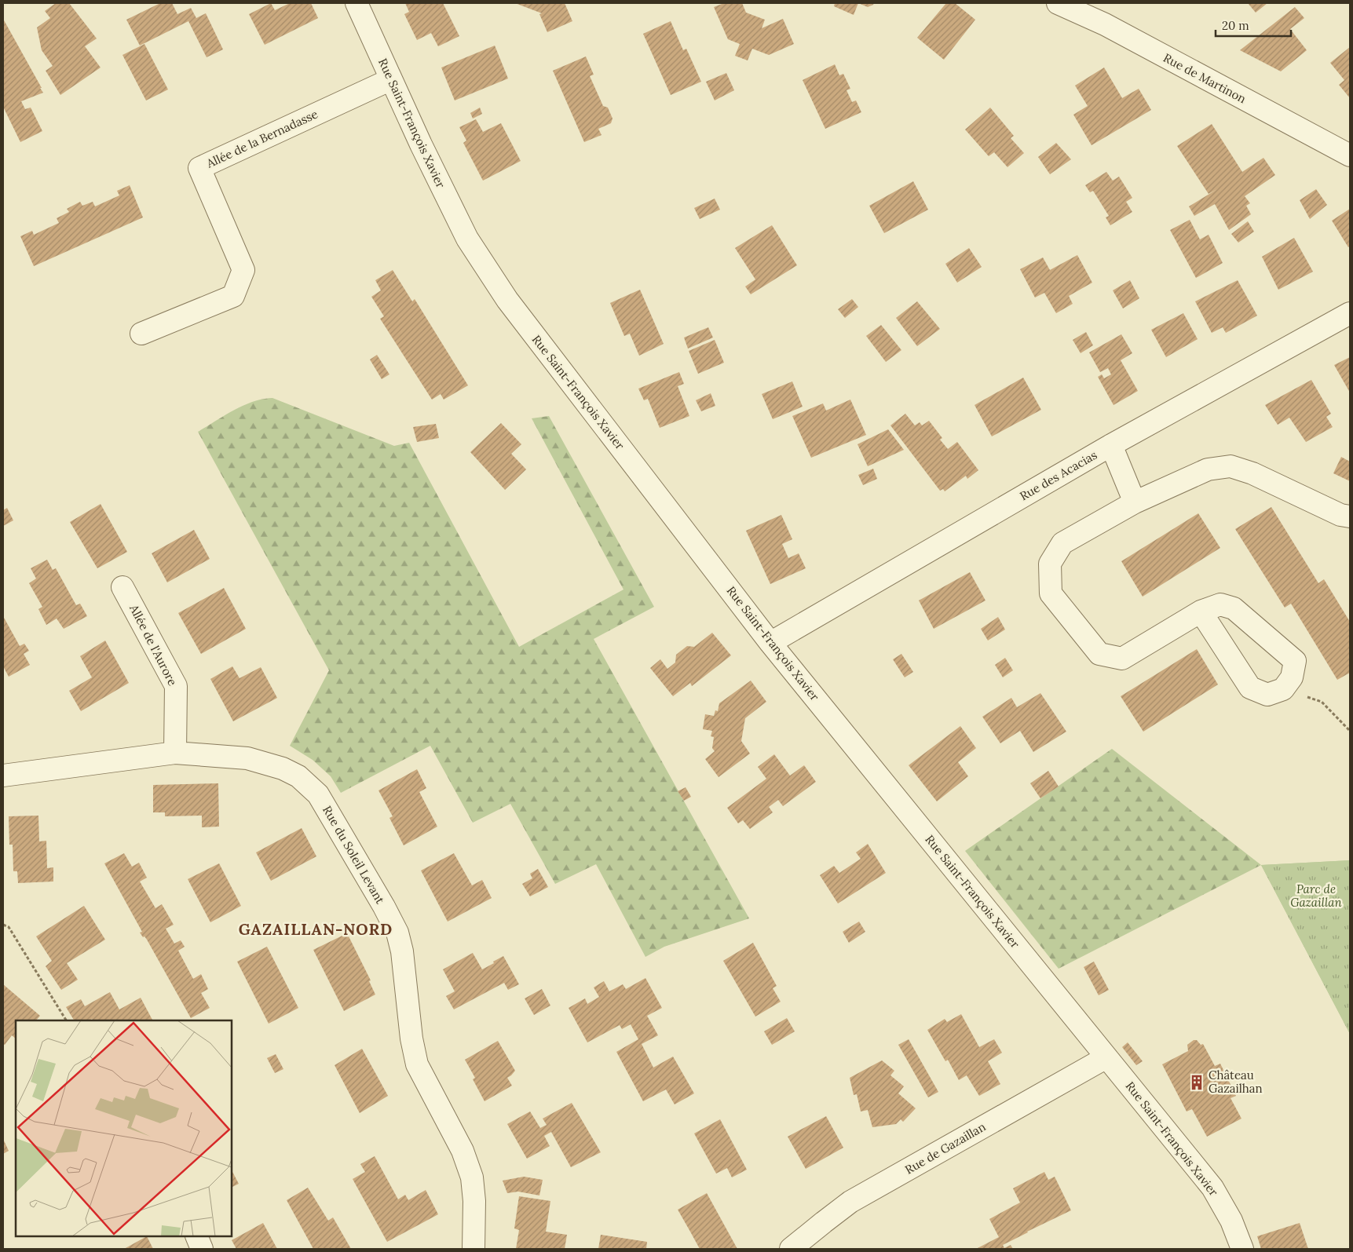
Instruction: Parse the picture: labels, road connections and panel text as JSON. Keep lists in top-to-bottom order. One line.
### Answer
{"streets":{"street":["Rue de Martinon","Rue Saint-François Xavier","Allée de la Bernadasse","Rue des Acacias","Allée de l'Aurore","Rue du Soleil Levant","Rue de Gazaillan"]},"crossings":[["Rue Saint-François Xavier","Allée de la Bernadasse"],["Rue Saint-François Xavier","Rue des Acacias"],["Rue Saint-François Xavier","Rue de Gazaillan"],["Allée de l'Aurore","Rue du Soleil Levant"]],"districts":["GAZAILLAN-NORD"],"parks":["Parc de Gazaillan"],"places":{"building":["Château Gazailhan"]},"scale_bar":"20 m"}
